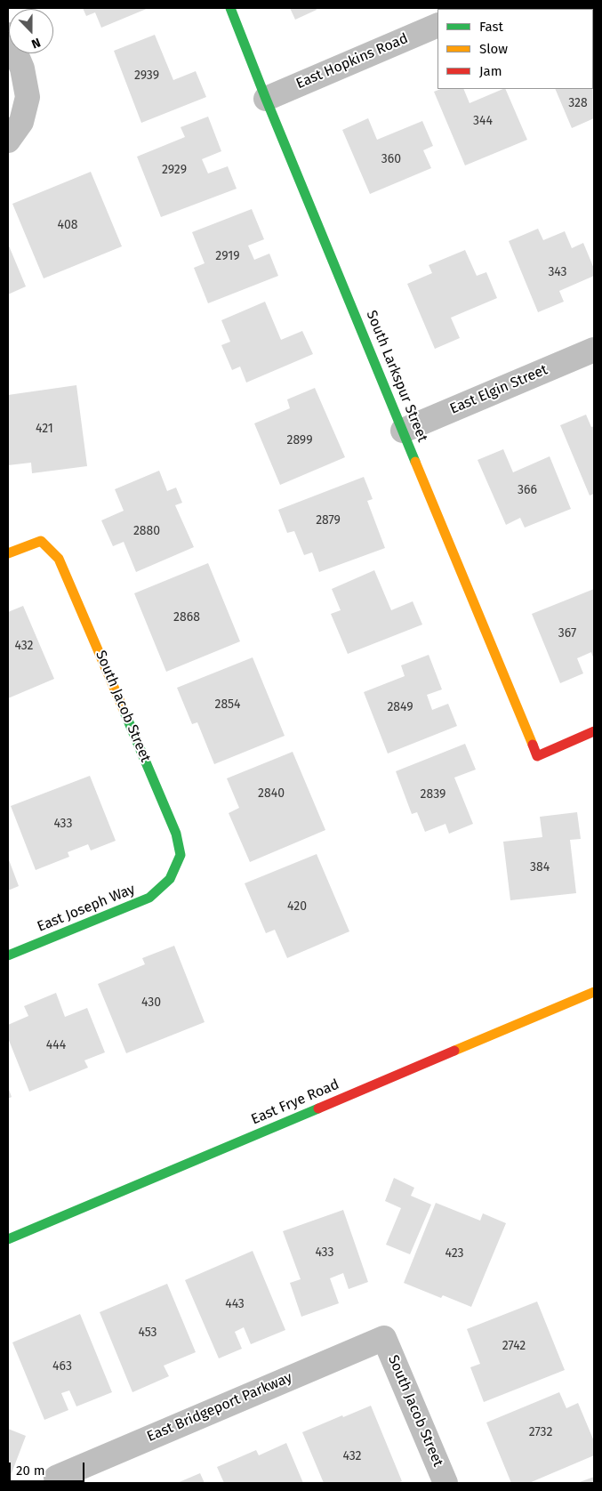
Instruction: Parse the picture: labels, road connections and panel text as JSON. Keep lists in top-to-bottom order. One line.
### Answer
{"streets":{"street":["East Hopkins Road","South Larkspur Street","East Elgin Street","South Jacob Street","East Joseph Way","East Frye Road","East Bridgeport Parkway"]},"crossings":[["East Hopkins Road","South Larkspur Street"],["South Larkspur Street","East Elgin Street"],["South Jacob Street","East Joseph Way"],["South Jacob Street","East Bridgeport Parkway"]],"house_numbers":["2939","328","344","360","2929","408","2919","343","421","2899","366","2879","2880","2868","367","432","2854","2849","2840","2839","433","384","420","430","444","433","423","443","453","2742","463","2732","432"],"legend":["Fast","Slow","Jam"],"scale_bar":"20 m","north":"bottom"}
